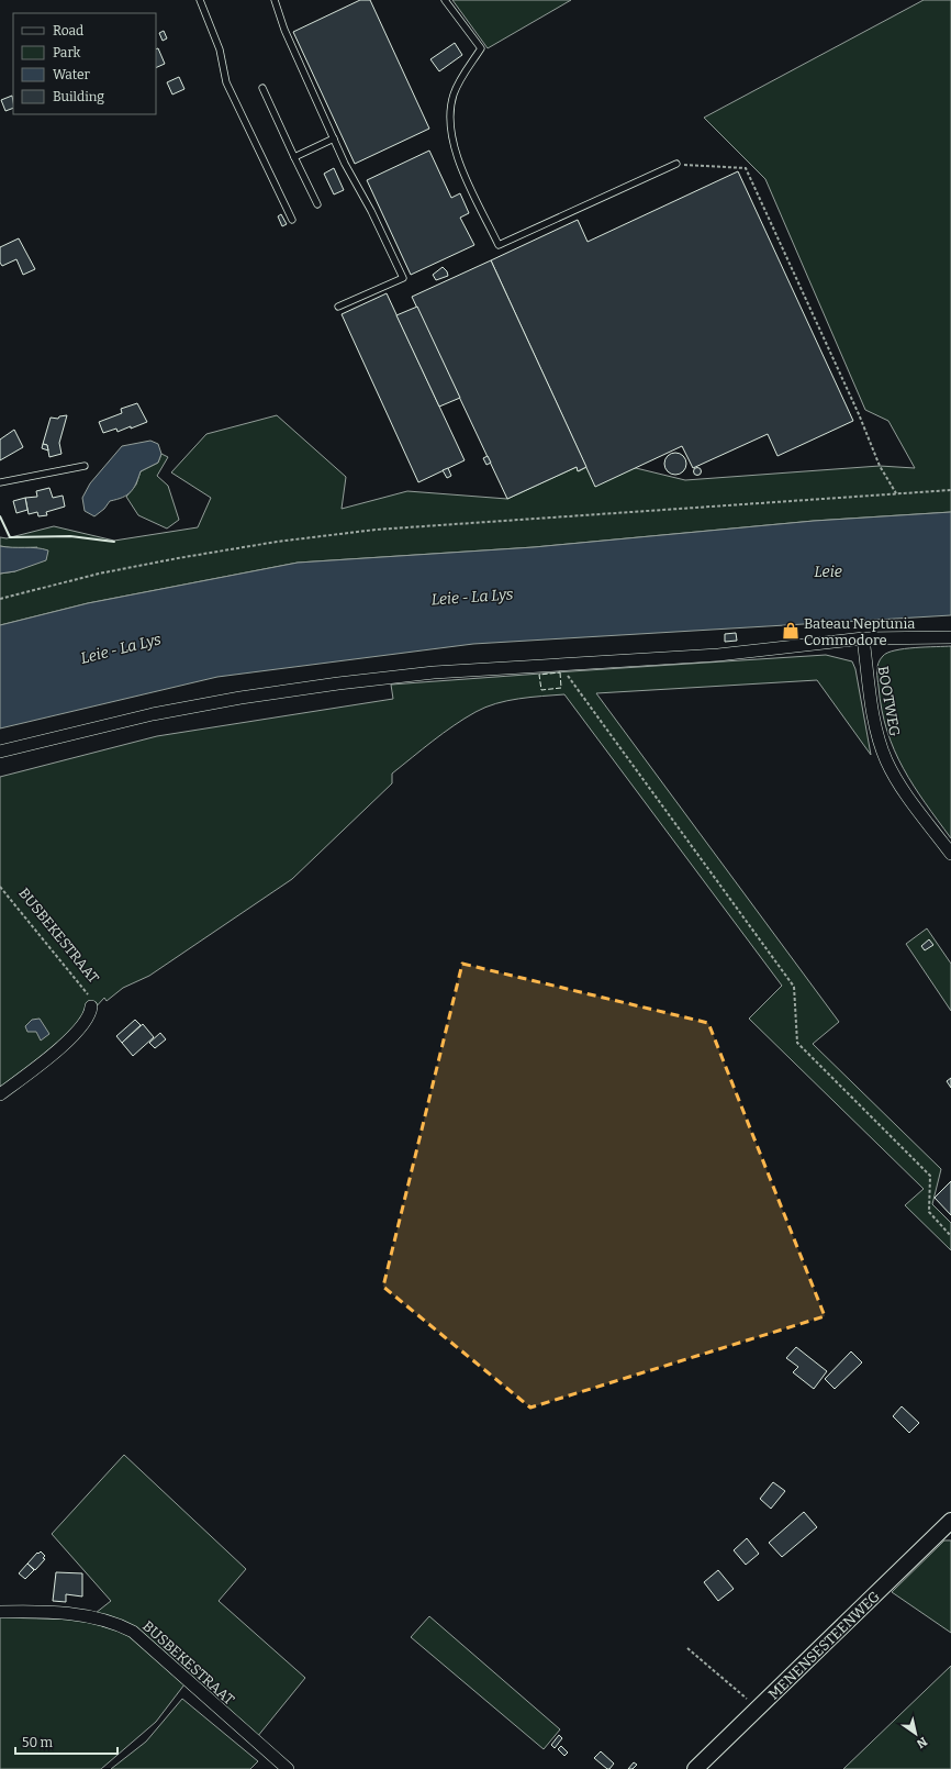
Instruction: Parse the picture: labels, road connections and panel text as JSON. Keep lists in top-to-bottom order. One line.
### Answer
{"streets":{"street":["BOOTWEG","BUSBEKESTRAAT","MENENSESTEENWEG"]},"water":["Leie","Leie - La Lys"],"places":{"shop":["Bateau Neptunia Commodore"]},"legend":["Road","Park","Water","Building"],"scale_bar":"50 m","north":"bottom right"}
